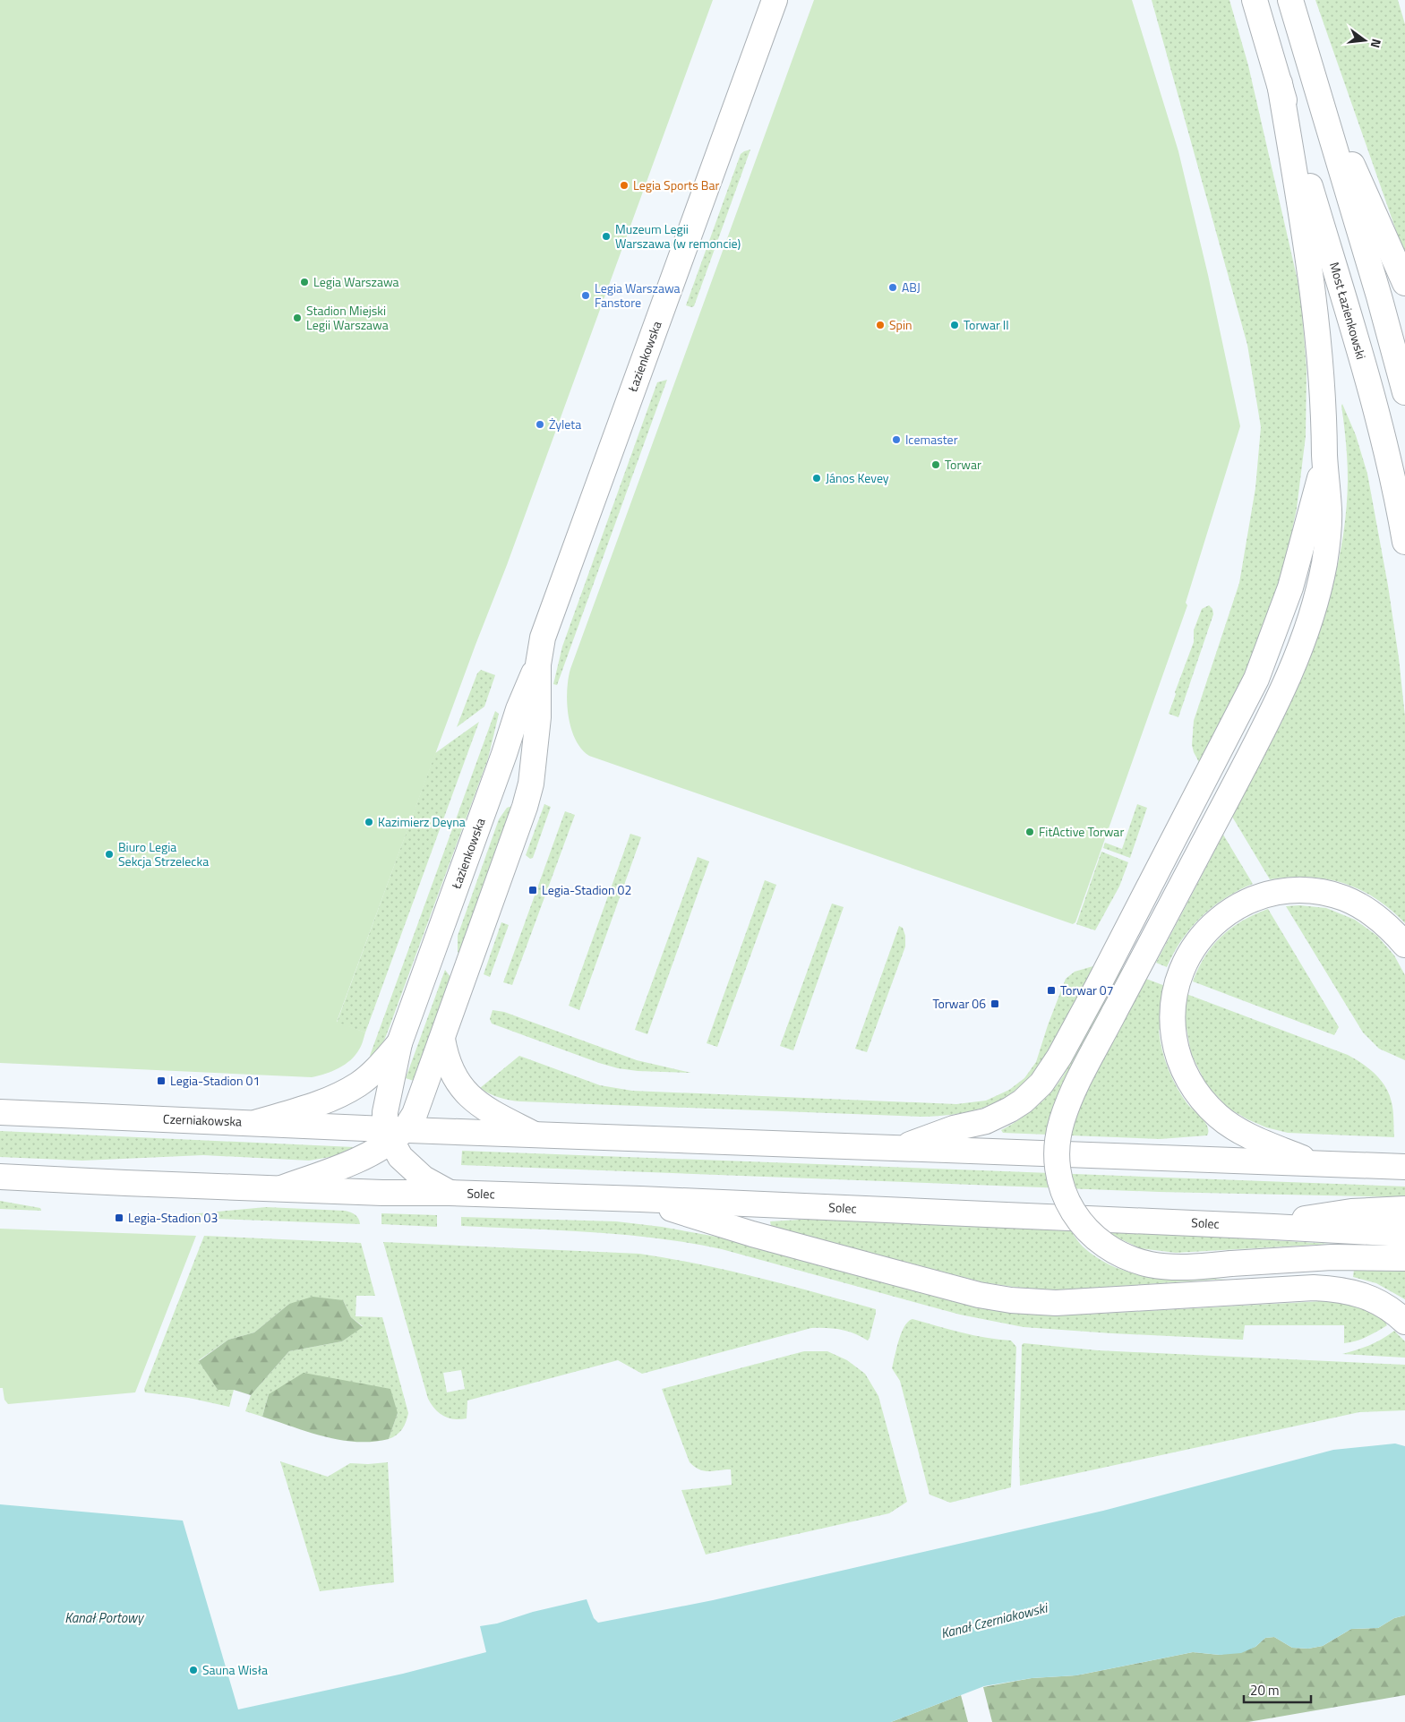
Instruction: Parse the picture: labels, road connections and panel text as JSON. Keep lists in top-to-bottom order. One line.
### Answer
{"streets":{"main road":["Most Łazienkowski","Łazienkowska","Czerniakowska","Solec"]},"crossings":[["Łazienkowska","Czerniakowska"]],"water":["Kanał Portowy","Kanał Czerniakowski"],"places":{"other":["Legia Sports Bar","Muzeum Legii Warszawa (w remoncie)","Legia Warszawa","ABJ","Legia Warszawa Fanstore","Stadion Miejski Legii Warszawa","Spin","Torwar II","Żyleta","Icemaster","Torwar","János Kevey","Kazimierz Deyna","FitActive Torwar","Biuro Legia Sekcja Strzelecka","Sauna Wisła"],"transit":["Legia-Stadion 02","Torwar 07","Torwar 06","Legia-Stadion 01","Legia-Stadion 03"]},"scale_bar":"20 m","north":"right"}
